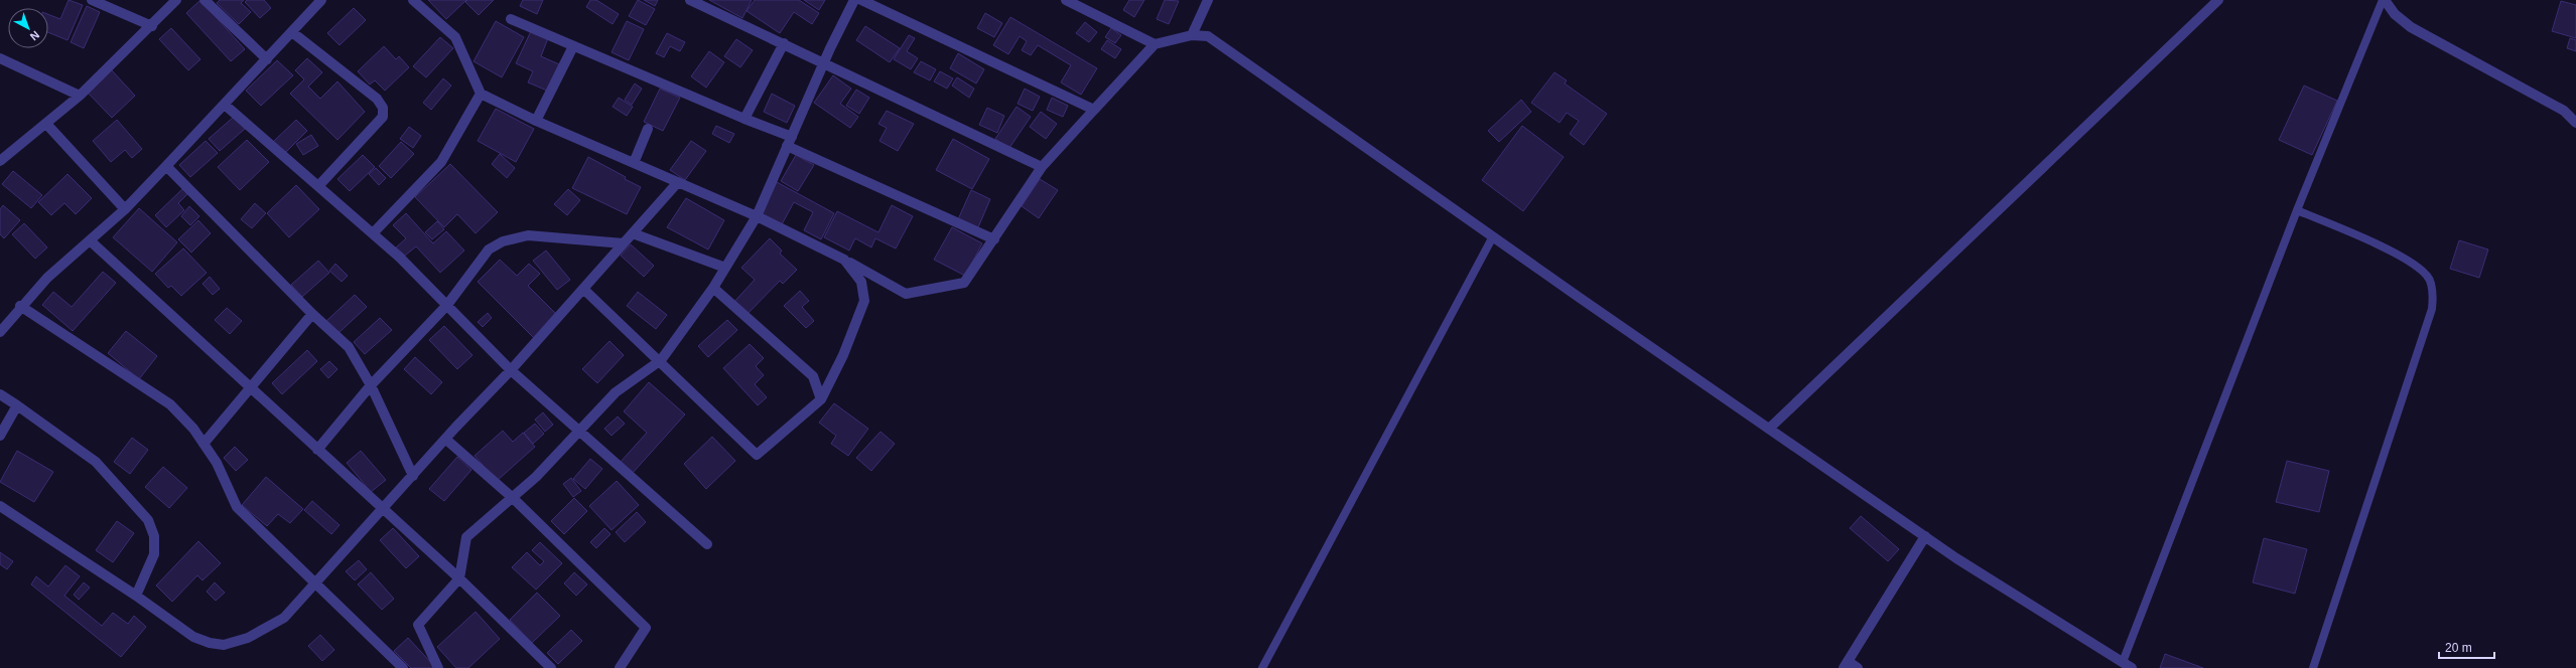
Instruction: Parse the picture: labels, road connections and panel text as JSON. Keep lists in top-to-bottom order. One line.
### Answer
{"scale_bar":"20 m","north":"bottom right"}
